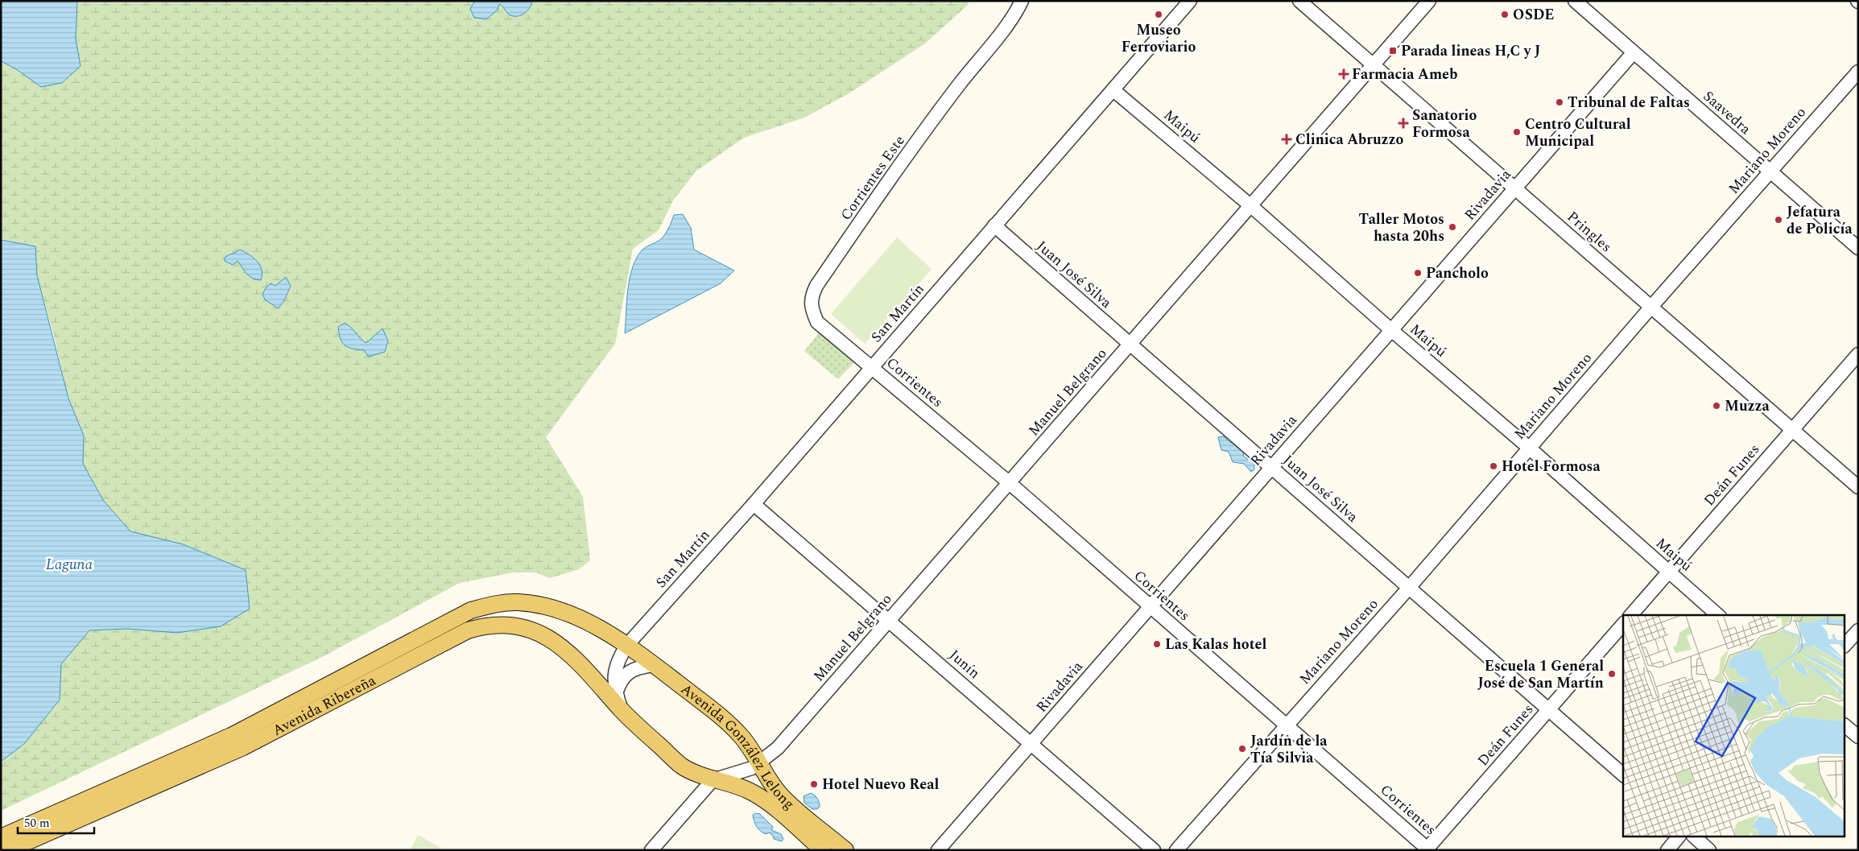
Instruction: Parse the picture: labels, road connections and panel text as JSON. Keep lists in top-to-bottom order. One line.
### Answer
{"streets":{"main road":["Avenida Ribereña","Avenida González Lelong"],"street":["Saavedra","Maipú","Mariano Moreno","Corrientes Este","Rivadavia","Pringles","Juan José Silva","San Martín","Corrientes","Manuel Belgrano","Deán Funes","Junín"]},"crossings":[["Saavedra","Mariano Moreno"],["Saavedra","Rivadavia"],["Maipú","Mariano Moreno"],["Maipú","Rivadavia"],["Maipú","San Martín"],["Maipú","Manuel Belgrano"],["Maipú","Deán Funes"],["Mariano Moreno","Pringles"],["Mariano Moreno","Juan José Silva"],["Mariano Moreno","Corrientes"],["Corrientes Este","San Martín"],["Corrientes Este","Corrientes"],["Rivadavia","Pringles"],["Rivadavia","Juan José Silva"],["Rivadavia","Corrientes"],["Rivadavia","Junín"],["Pringles","Manuel Belgrano"],["Pringles","Deán Funes"],["Juan José Silva","San Martín"],["Juan José Silva","Manuel Belgrano"],["Juan José Silva","Deán Funes"],["San Martín","Corrientes"],["San Martín","Junín"],["San Martín","Avenida Ribereña"],["San Martín","Avenida González Lelong"],["Corrientes","Manuel Belgrano"],["Corrientes","Deán Funes"],["Manuel Belgrano","Junín"],["Manuel Belgrano","Avenida González Lelong"],["Avenida Ribereña","Avenida González Lelong"]],"water":["Laguna"],"places":{"other":["Museo Ferroviario","OSDE","Tribunal de Faltas","Centro Cultural Municipal","Jefatura de Policía","Taller Motos hasta 20hs","Pancholo","Muzza","Hotel Formosa","Las Kalas hotel","Escuela 1 General José de San Martín","Jardín de la Tía Silvia","Hotel Nuevo Real"],"transit":["Parada lineas H,C y J"],"health":["Farmacia Ameb","Sanatorio Formosa","Clinica Abruzzo"]},"scale_bar":"50 m"}
